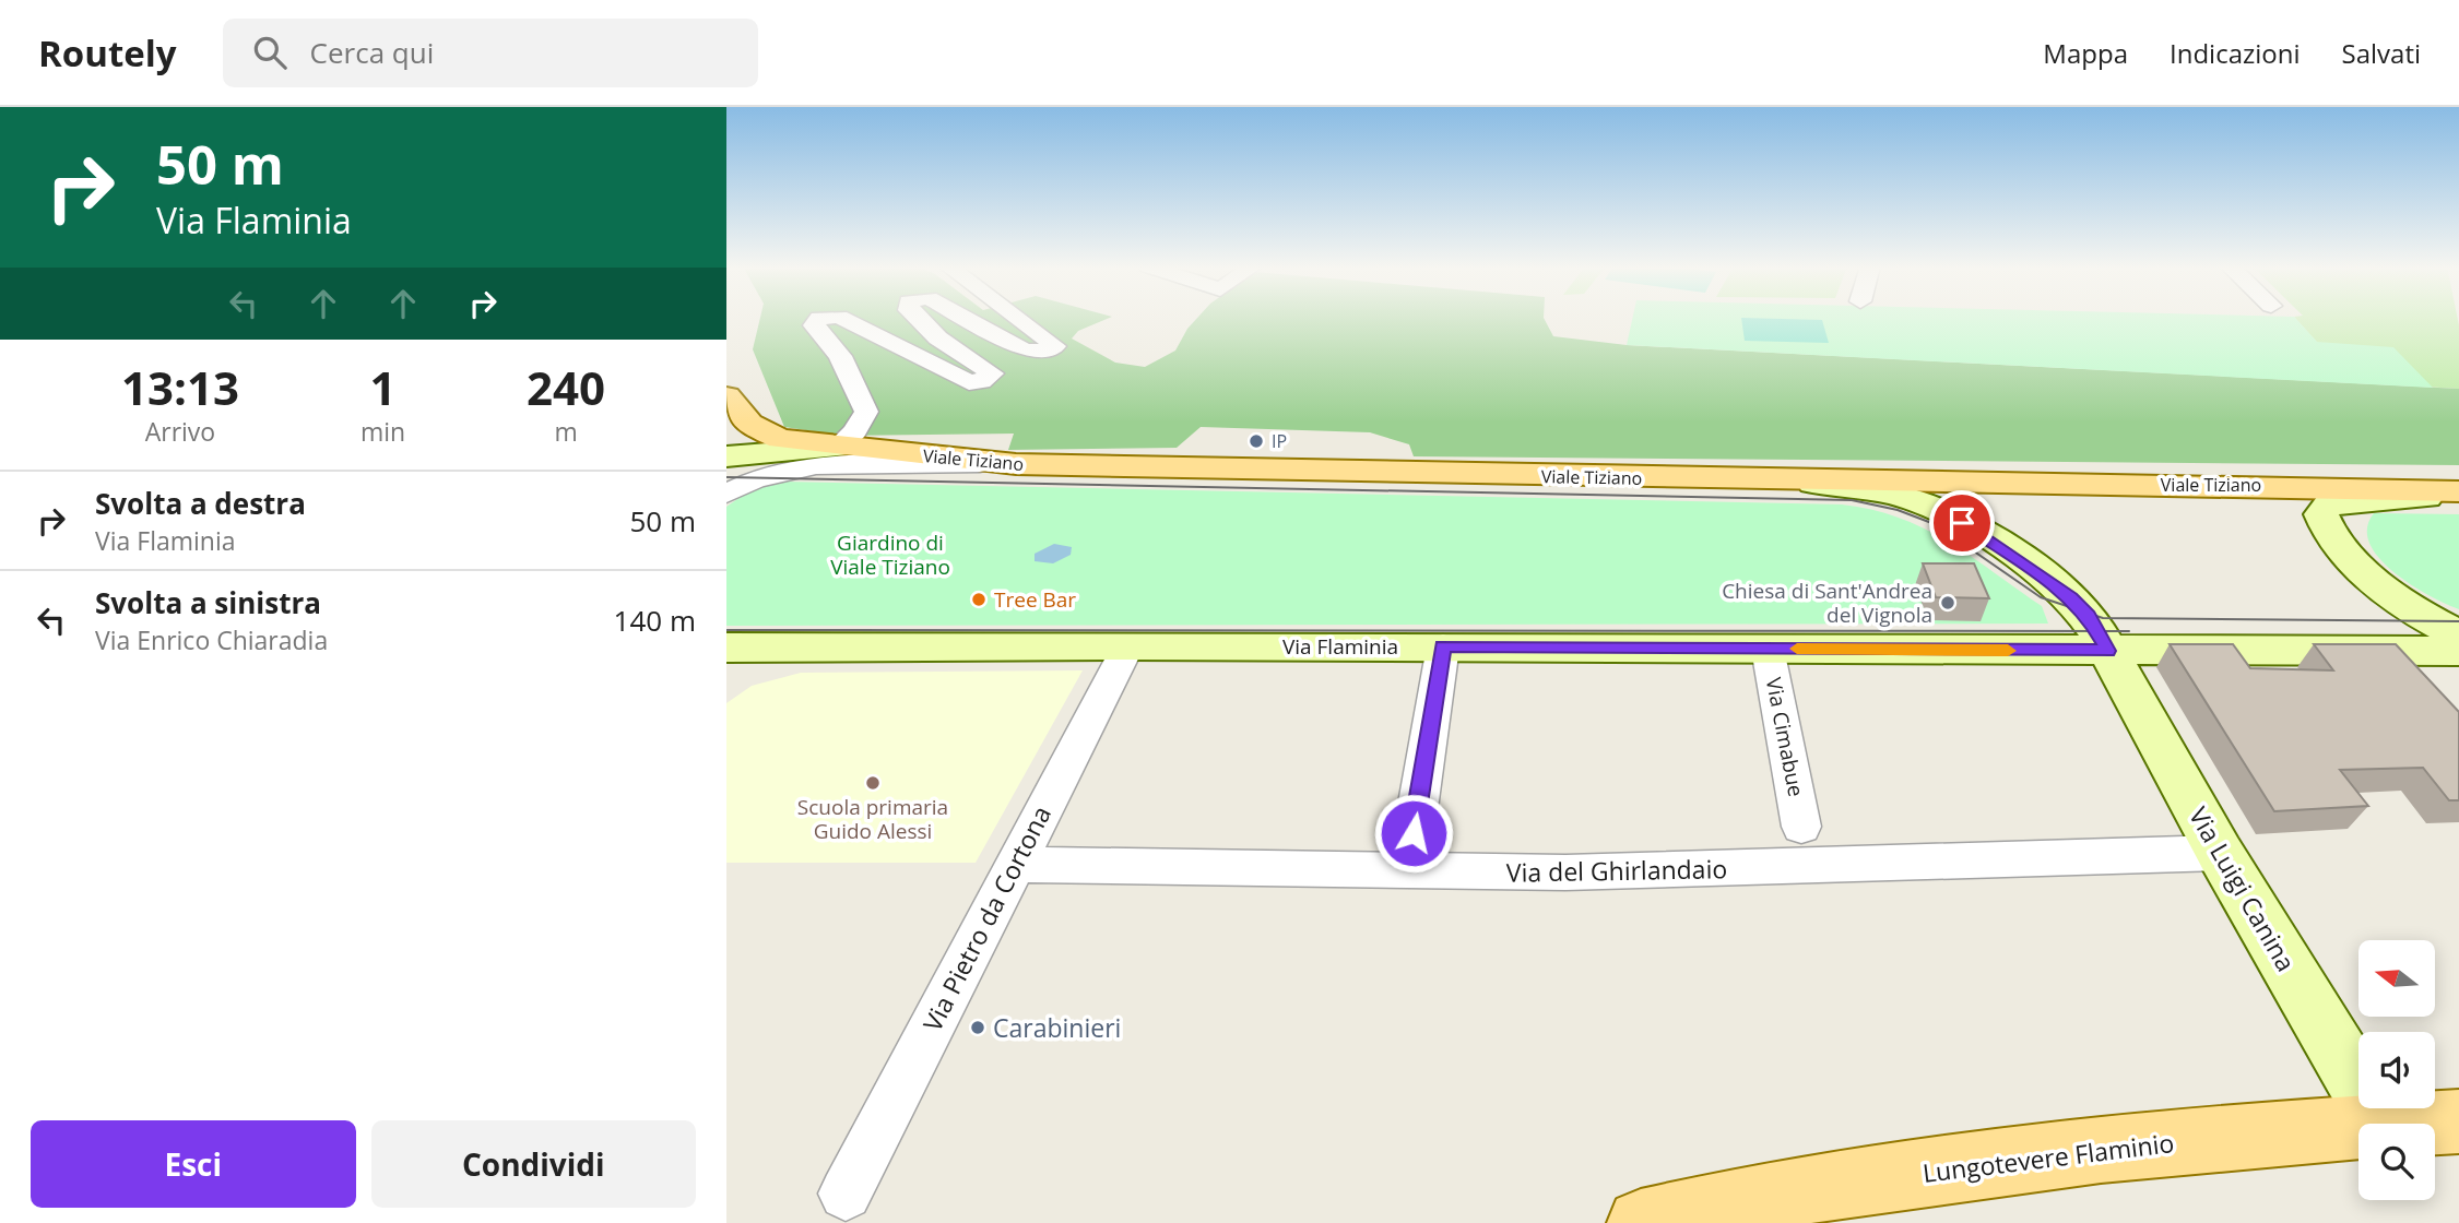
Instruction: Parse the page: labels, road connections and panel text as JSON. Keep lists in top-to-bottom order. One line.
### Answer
{"streets":{"main road":["Viale Tiziano","Lungotevere Flaminio"],"street":["Via Flaminia","Via Cimabue","Via del Ghirlandaio","Via Luigi Canina","Via Pietro da Cortona"]},"crossings":[["Viale Tiziano","Via Luigi Canina"],["Via Flaminia","Via Cimabue"],["Via Flaminia","Via Luigi Canina"],["Via Flaminia","Via Pietro da Cortona"],["Via del Ghirlandaio","Via Luigi Canina"],["Via del Ghirlandaio","Via Pietro da Cortona"]],"parks":["Giardino di Viale Tiziano"],"places":["IP","Tree Bar","Chiesa di Sant'Andrea del Vignola","Scuola primaria Guido Alessi","Carabinieri"],"north":"left","page":{"header":"Routely","search":"Cerca qui","nav":["Mappa","Indicazioni","Salvati"],"turn":["50 m","Via Flaminia"],"eta":["13:13","Arrivo","1","min","240","m"],"list":[{"name":"Svolta a destra","note":"Via Flaminia","value":"50 m"},{"name":"Svolta a sinistra","note":"Via Enrico Chiaradia","value":"140 m"}],"buttons":["Esci","Condividi"]}}
